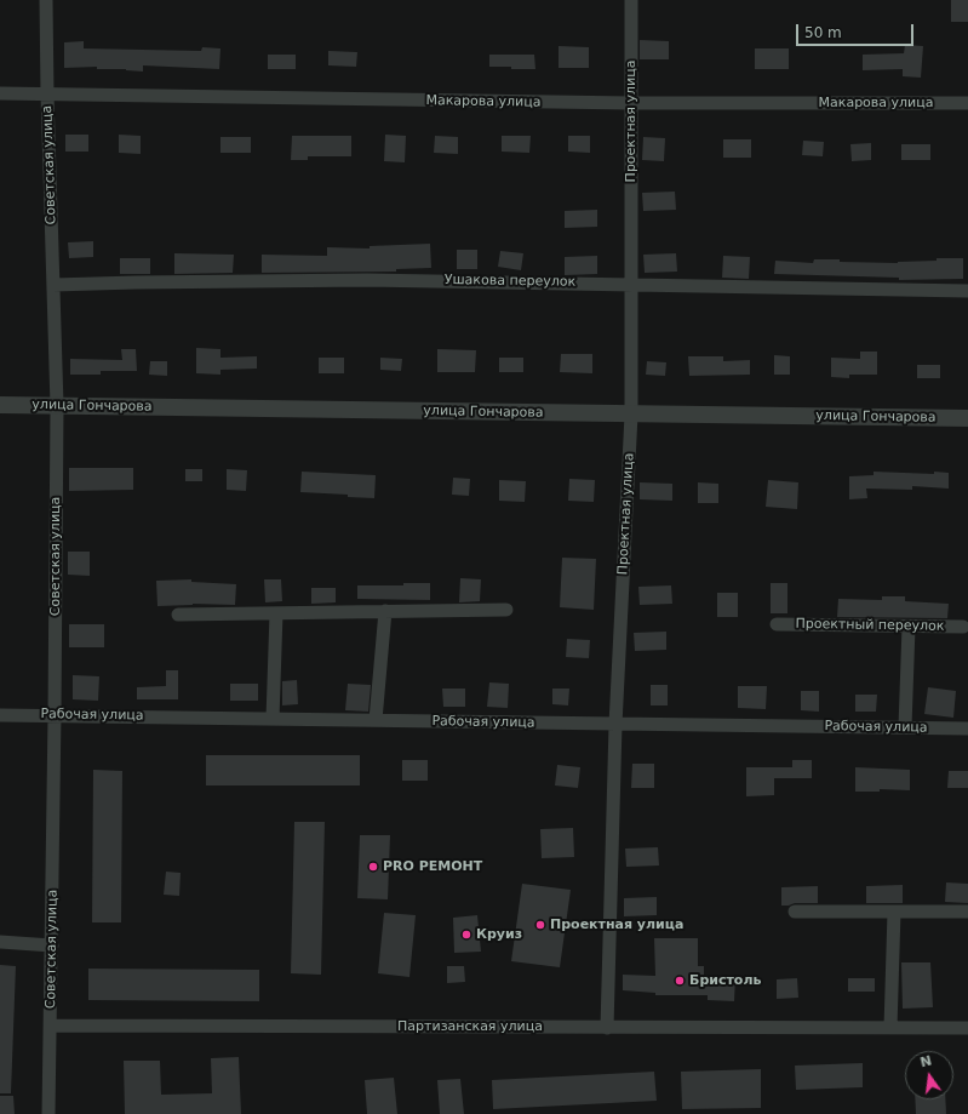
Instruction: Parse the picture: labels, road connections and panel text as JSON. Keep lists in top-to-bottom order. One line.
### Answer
{"streets":{"street":["Макарова улица","Проектная улица","Советская улица","Ушакова переулок","улица Гончарова","Проектный переулок","Рабочая улица","Партизанская улица"]},"crossings":[["Макарова улица","Проектная улица"],["Макарова улица","Советская улица"],["Проектная улица","Ушакова переулок"],["Проектная улица","улица Гончарова"],["Проектная улица","Рабочая улица"],["Проектная улица","Партизанская улица"],["Советская улица","Ушакова переулок"],["Советская улица","улица Гончарова"],["Советская улица","Рабочая улица"],["Советская улица","Партизанская улица"]],"places":["PRO РЕМОНТ","Проектная улица","Круиз","Бристоль"],"scale_bar":"50 m","north":"top"}
